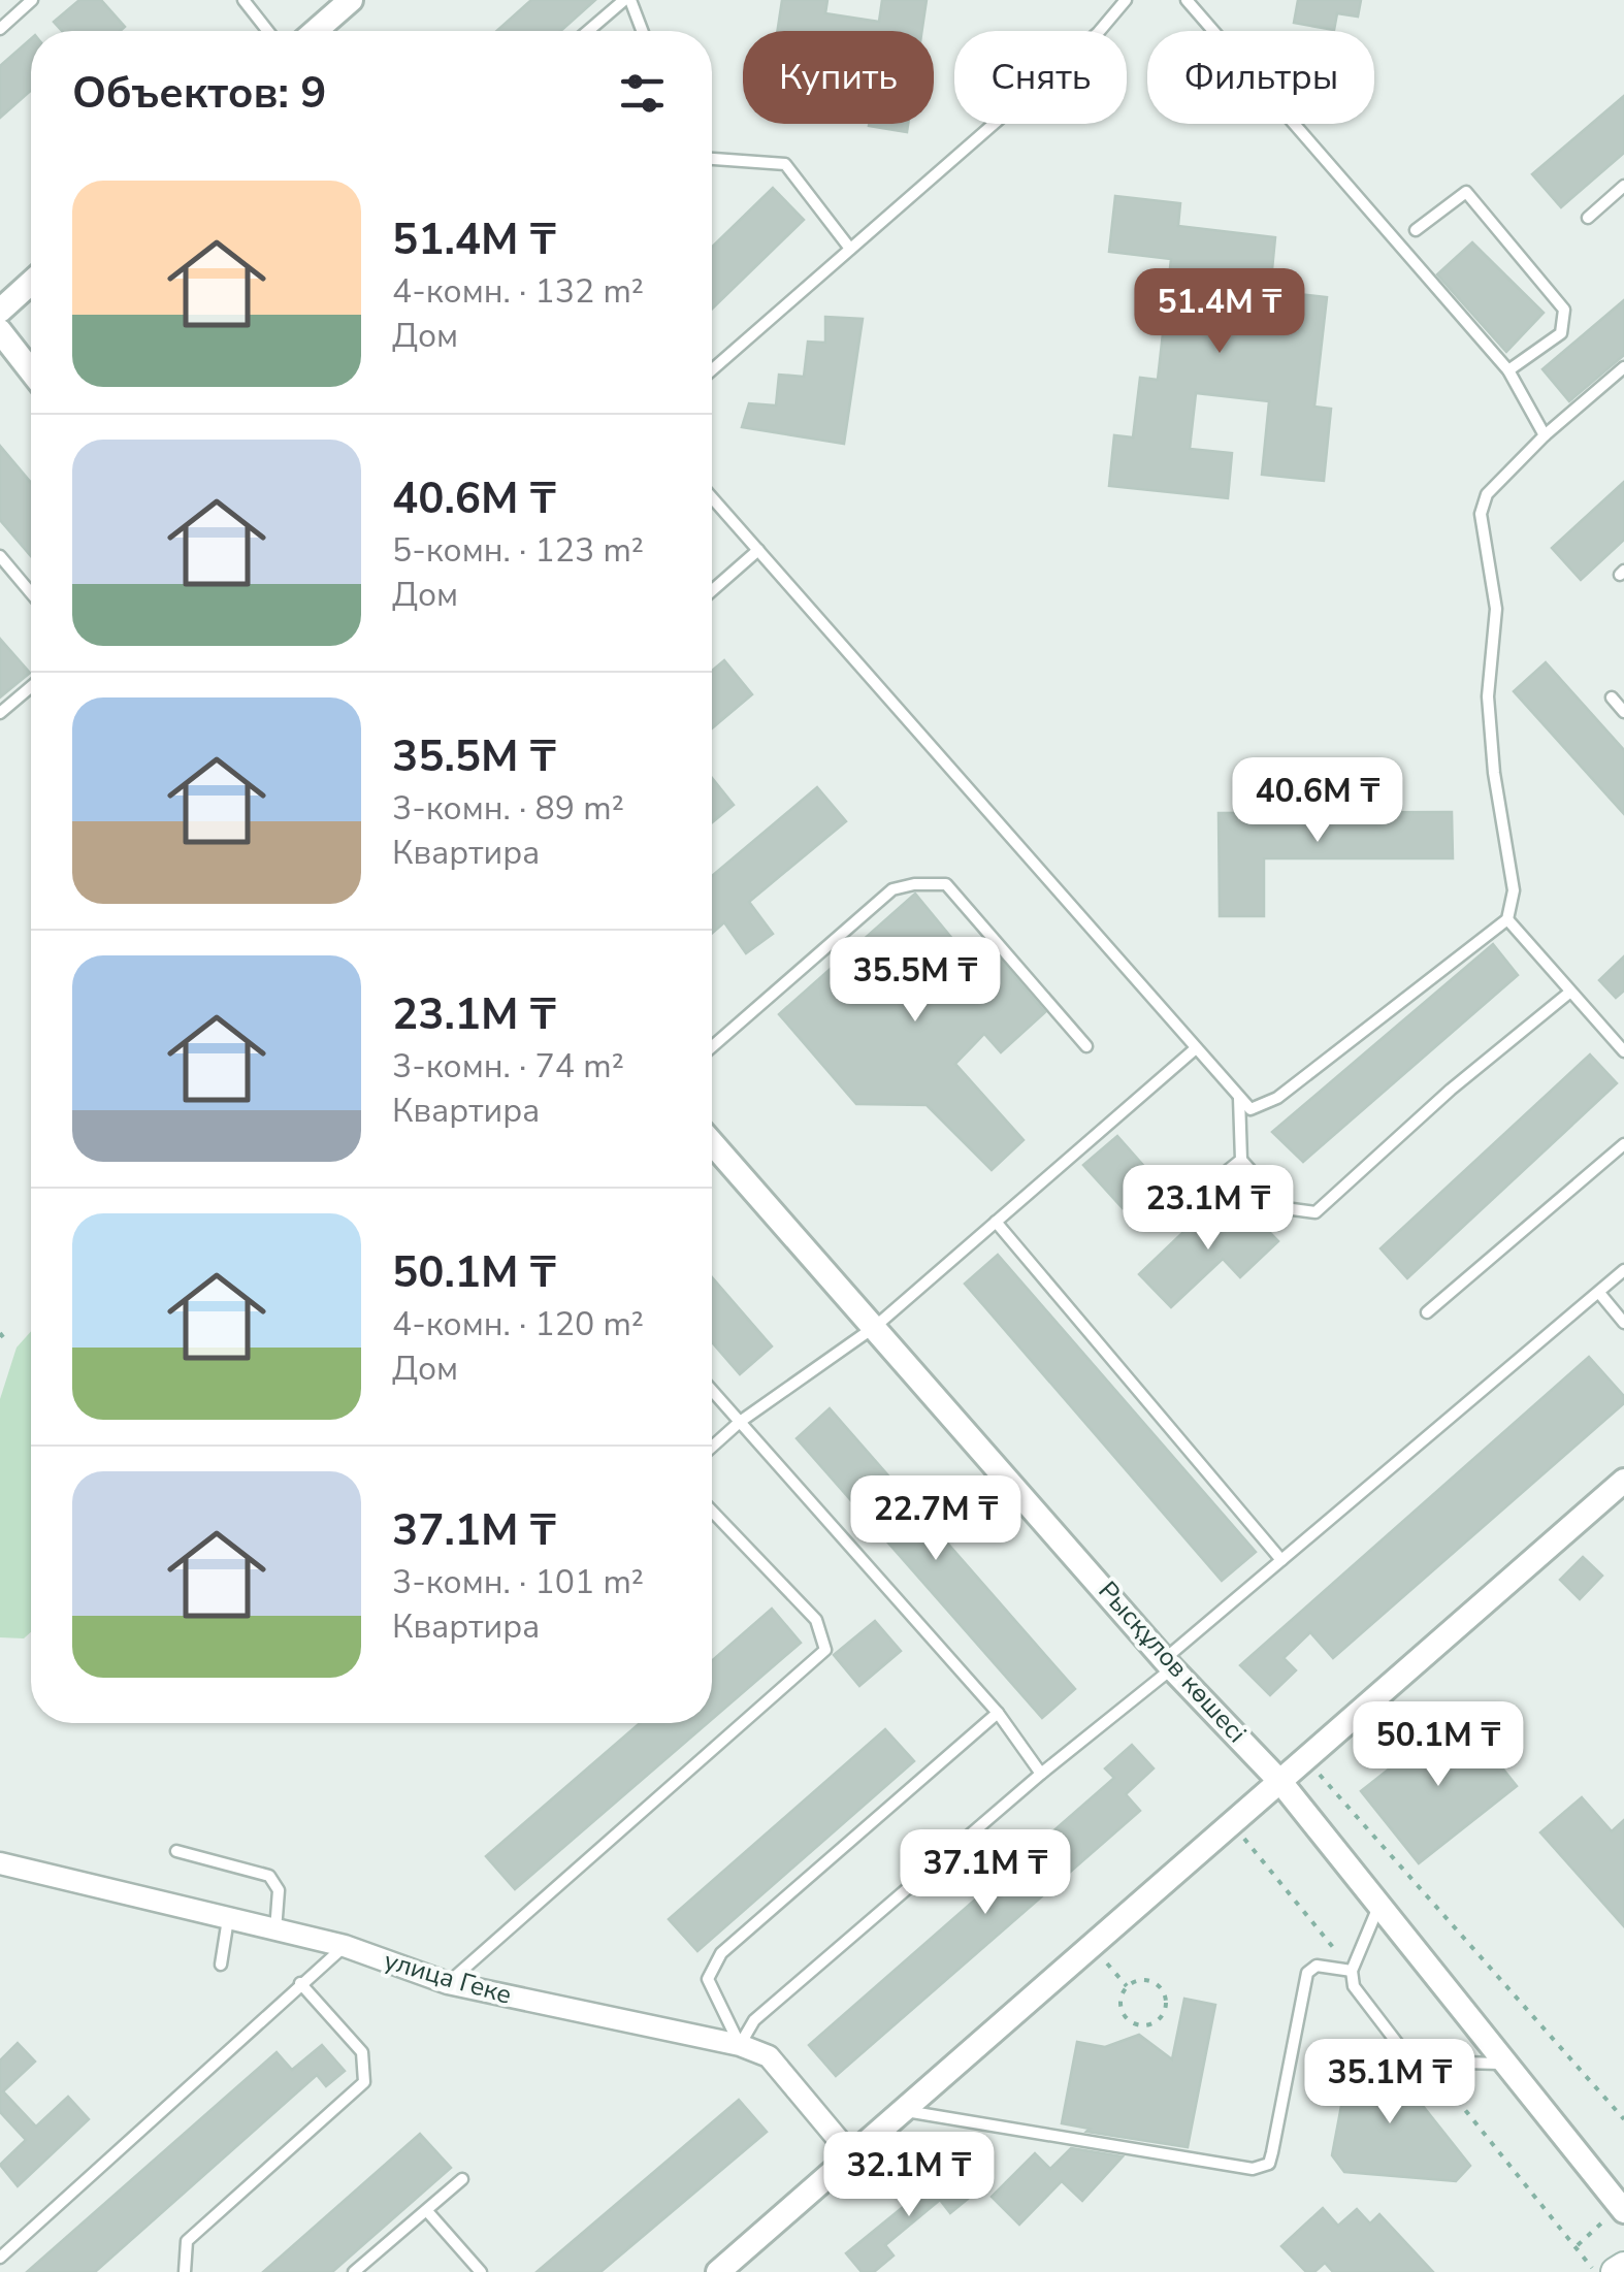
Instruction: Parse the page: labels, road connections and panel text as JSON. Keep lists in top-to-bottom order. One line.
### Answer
{"streets":{"street":["Рысқұлов көшесі","улица Геке"]},"page":{"chip":["Купить","Снять","Фильтры"],"heading":"Объектов: 9","list":[{"name":"51.4M ₸","note":"4-комн. · 132 m² · Дом"},{"name":"40.6M ₸","note":"5-комн. · 123 m² · Дом"},{"name":"35.5M ₸","note":"3-комн. · 89 m² · Квартира"},{"name":"23.1M ₸","note":"3-комн. · 74 m² · Квартира"},{"name":"50.1M ₸","note":"4-комн. · 120 m² · Дом"},{"name":"37.1M ₸","note":"3-комн. · 101 m² · Квартира"}],"price":["51.4M ₸","40.6M ₸","35.5M ₸","23.1M ₸","22.7M ₸","50.1M ₸","37.1M ₸","35.1M ₸","32.1M ₸"]}}
